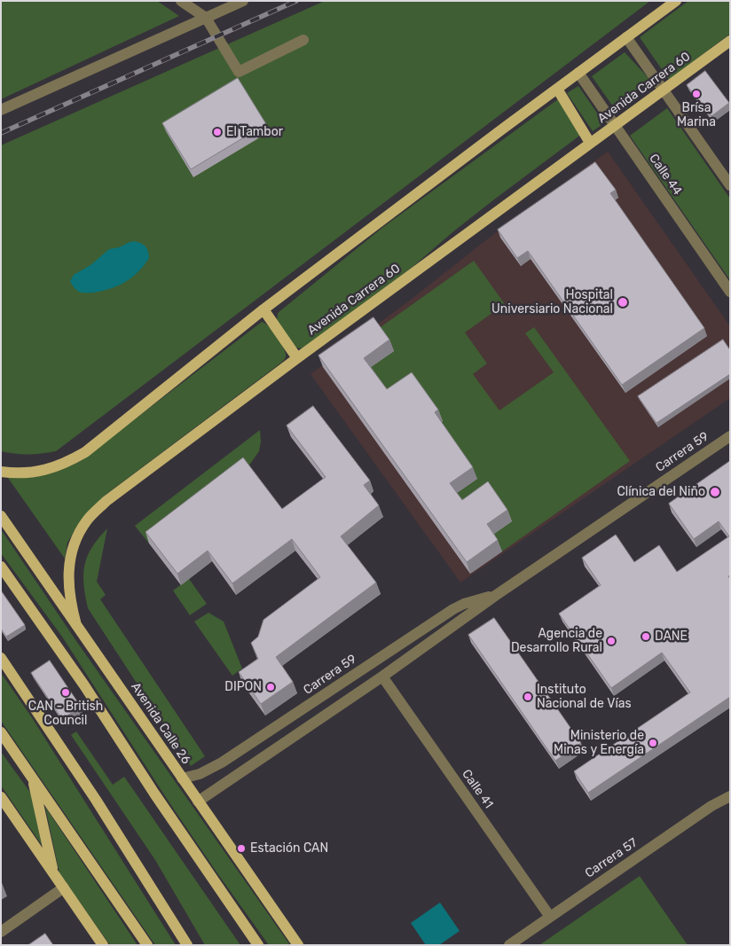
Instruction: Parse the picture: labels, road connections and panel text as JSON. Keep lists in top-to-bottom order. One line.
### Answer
{"streets":{"main road":["Avenida Carrera 60","Avenida Calle 26"],"street":["Calle 44","Carrera 59","Calle 41","Carrera 57"]},"crossings":[["Avenida Carrera 60","Calle 44"],["Avenida Carrera 60","Avenida Calle 26"],["Carrera 59","Avenida Calle 26"],["Carrera 59","Calle 41"],["Calle 41","Carrera 57"]],"places":["Brísa Marina","El Tambor","Hospital Universiario Nacional","Clínica del Niño","DANE","Agencia de Desarrollo Rural","DIPON","CAN - British Council","Instituto Nacional de Vías","Ministerio de Minas y Energía","Estación CAN"]}
